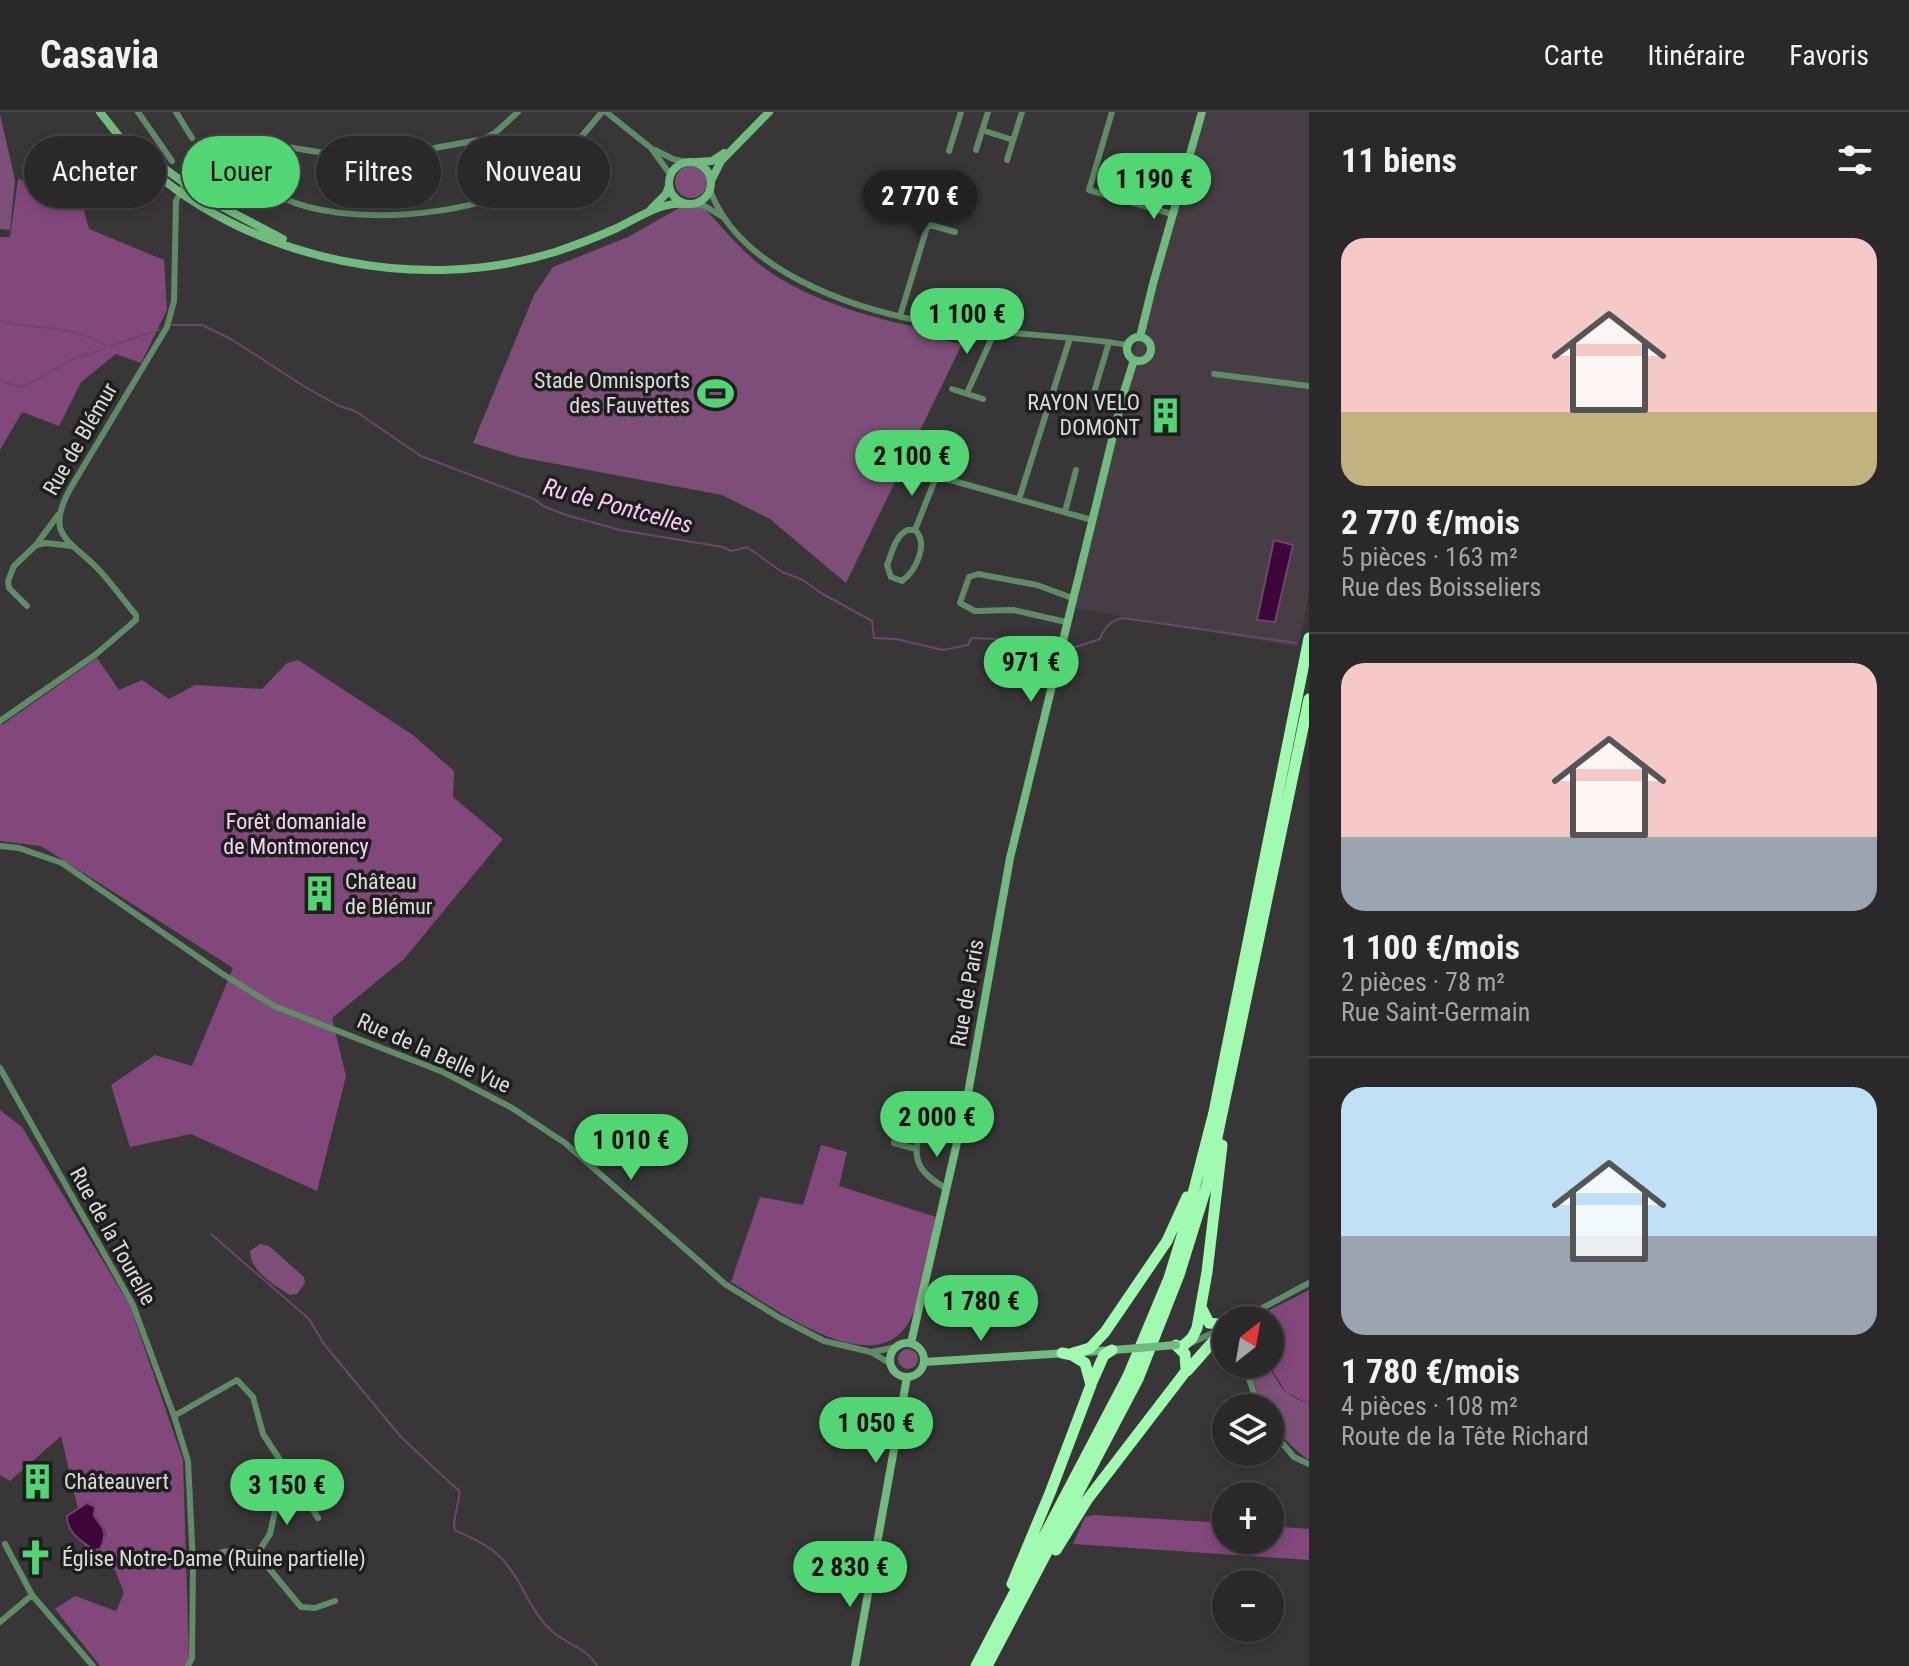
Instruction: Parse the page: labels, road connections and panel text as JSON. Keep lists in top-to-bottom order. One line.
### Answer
{"streets":{"street":["Rue de Blémur","Rue de Paris","Rue de la Belle Vue","Rue de la Tourelle"]},"crossings":[["Rue de Paris","Rue de la Belle Vue"]],"water":["Ru de Pontcelles"],"parks":["Forêt domaniale de Montmorency"],"places":{"sports":["Stade Omnisports des Fauvettes"],"building":["RAYON VELO DOMONT","Château de Blémur","Châteauvert"],"church":["Église Notre-Dame (Ruine partielle)"]},"north":"top right","page":{"header":"Casavia","nav":["Carte","Itinéraire","Favoris"],"heading":"11 biens","chip":["Acheter","Louer","Filtres","Nouveau"],"price":["1 190 €","2 770 €","1 100 €","2 100 €","971 €","2 000 €","1 010 €","1 780 €","1 050 €","3 150 €","2 830 €"],"list":[{"name":"2 770 €/mois","note":"5 pièces · 163 m² · Rue des Boisseliers"},{"name":"1 100 €/mois","note":"2 pièces · 78 m² · Rue Saint-Germain"},{"name":"1 780 €/mois","note":"4 pièces · 108 m² · Route de la Tête Richard"}],"map_buttons":["+","−"]}}
